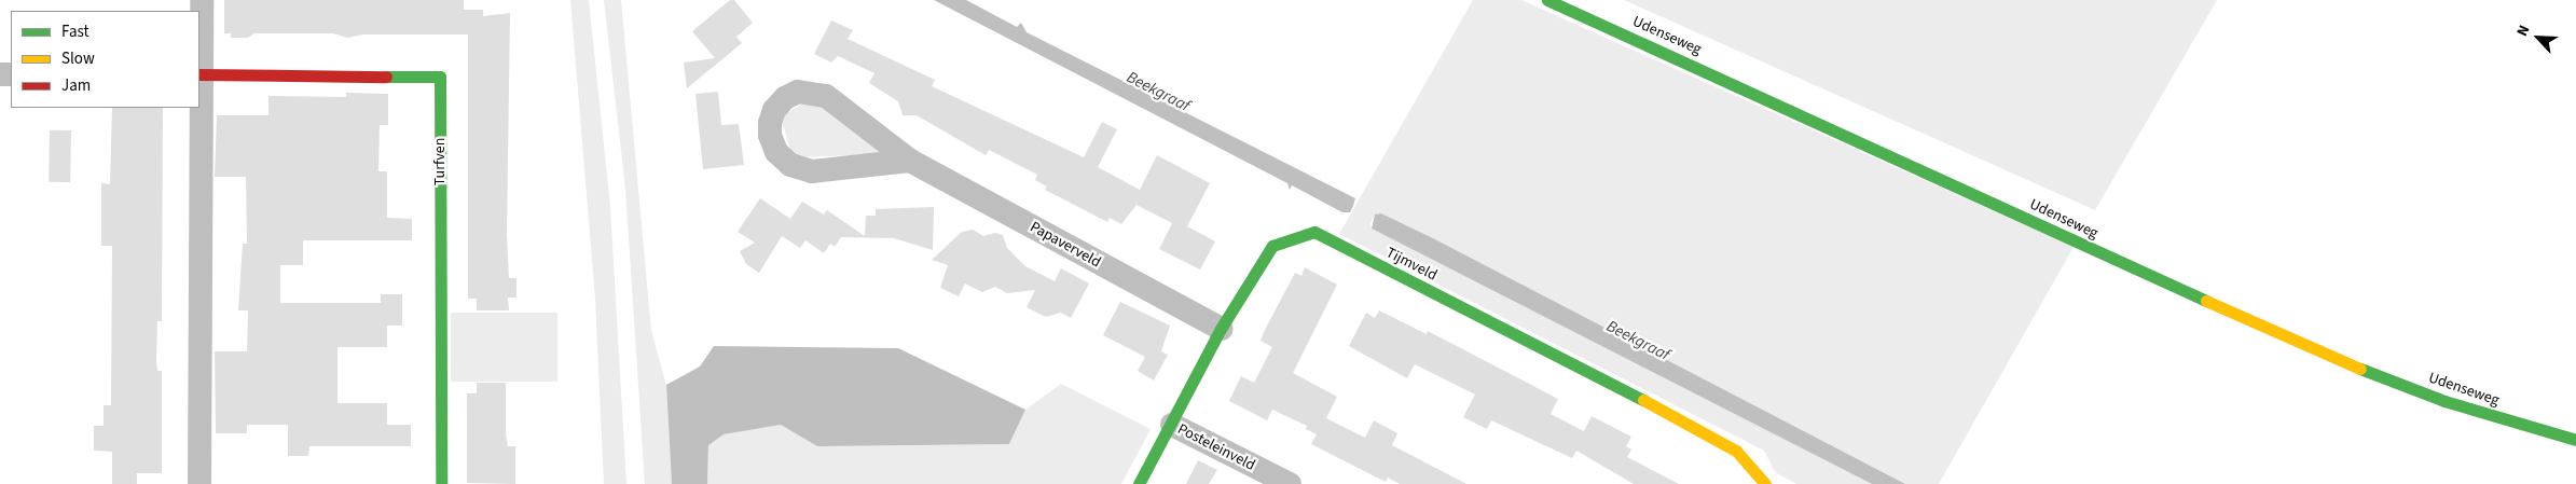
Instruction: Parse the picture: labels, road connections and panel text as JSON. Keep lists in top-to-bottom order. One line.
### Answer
{"streets":{"street":["Udenseweg","Turfven","Papaverveld","Tijmveld","Posteleinveld"]},"crossings":[["Papaverveld","Tijmveld"],["Tijmveld","Posteleinveld"]],"water":["Beekgraaf"],"legend":["Fast","Slow","Jam"],"north":"top left"}
